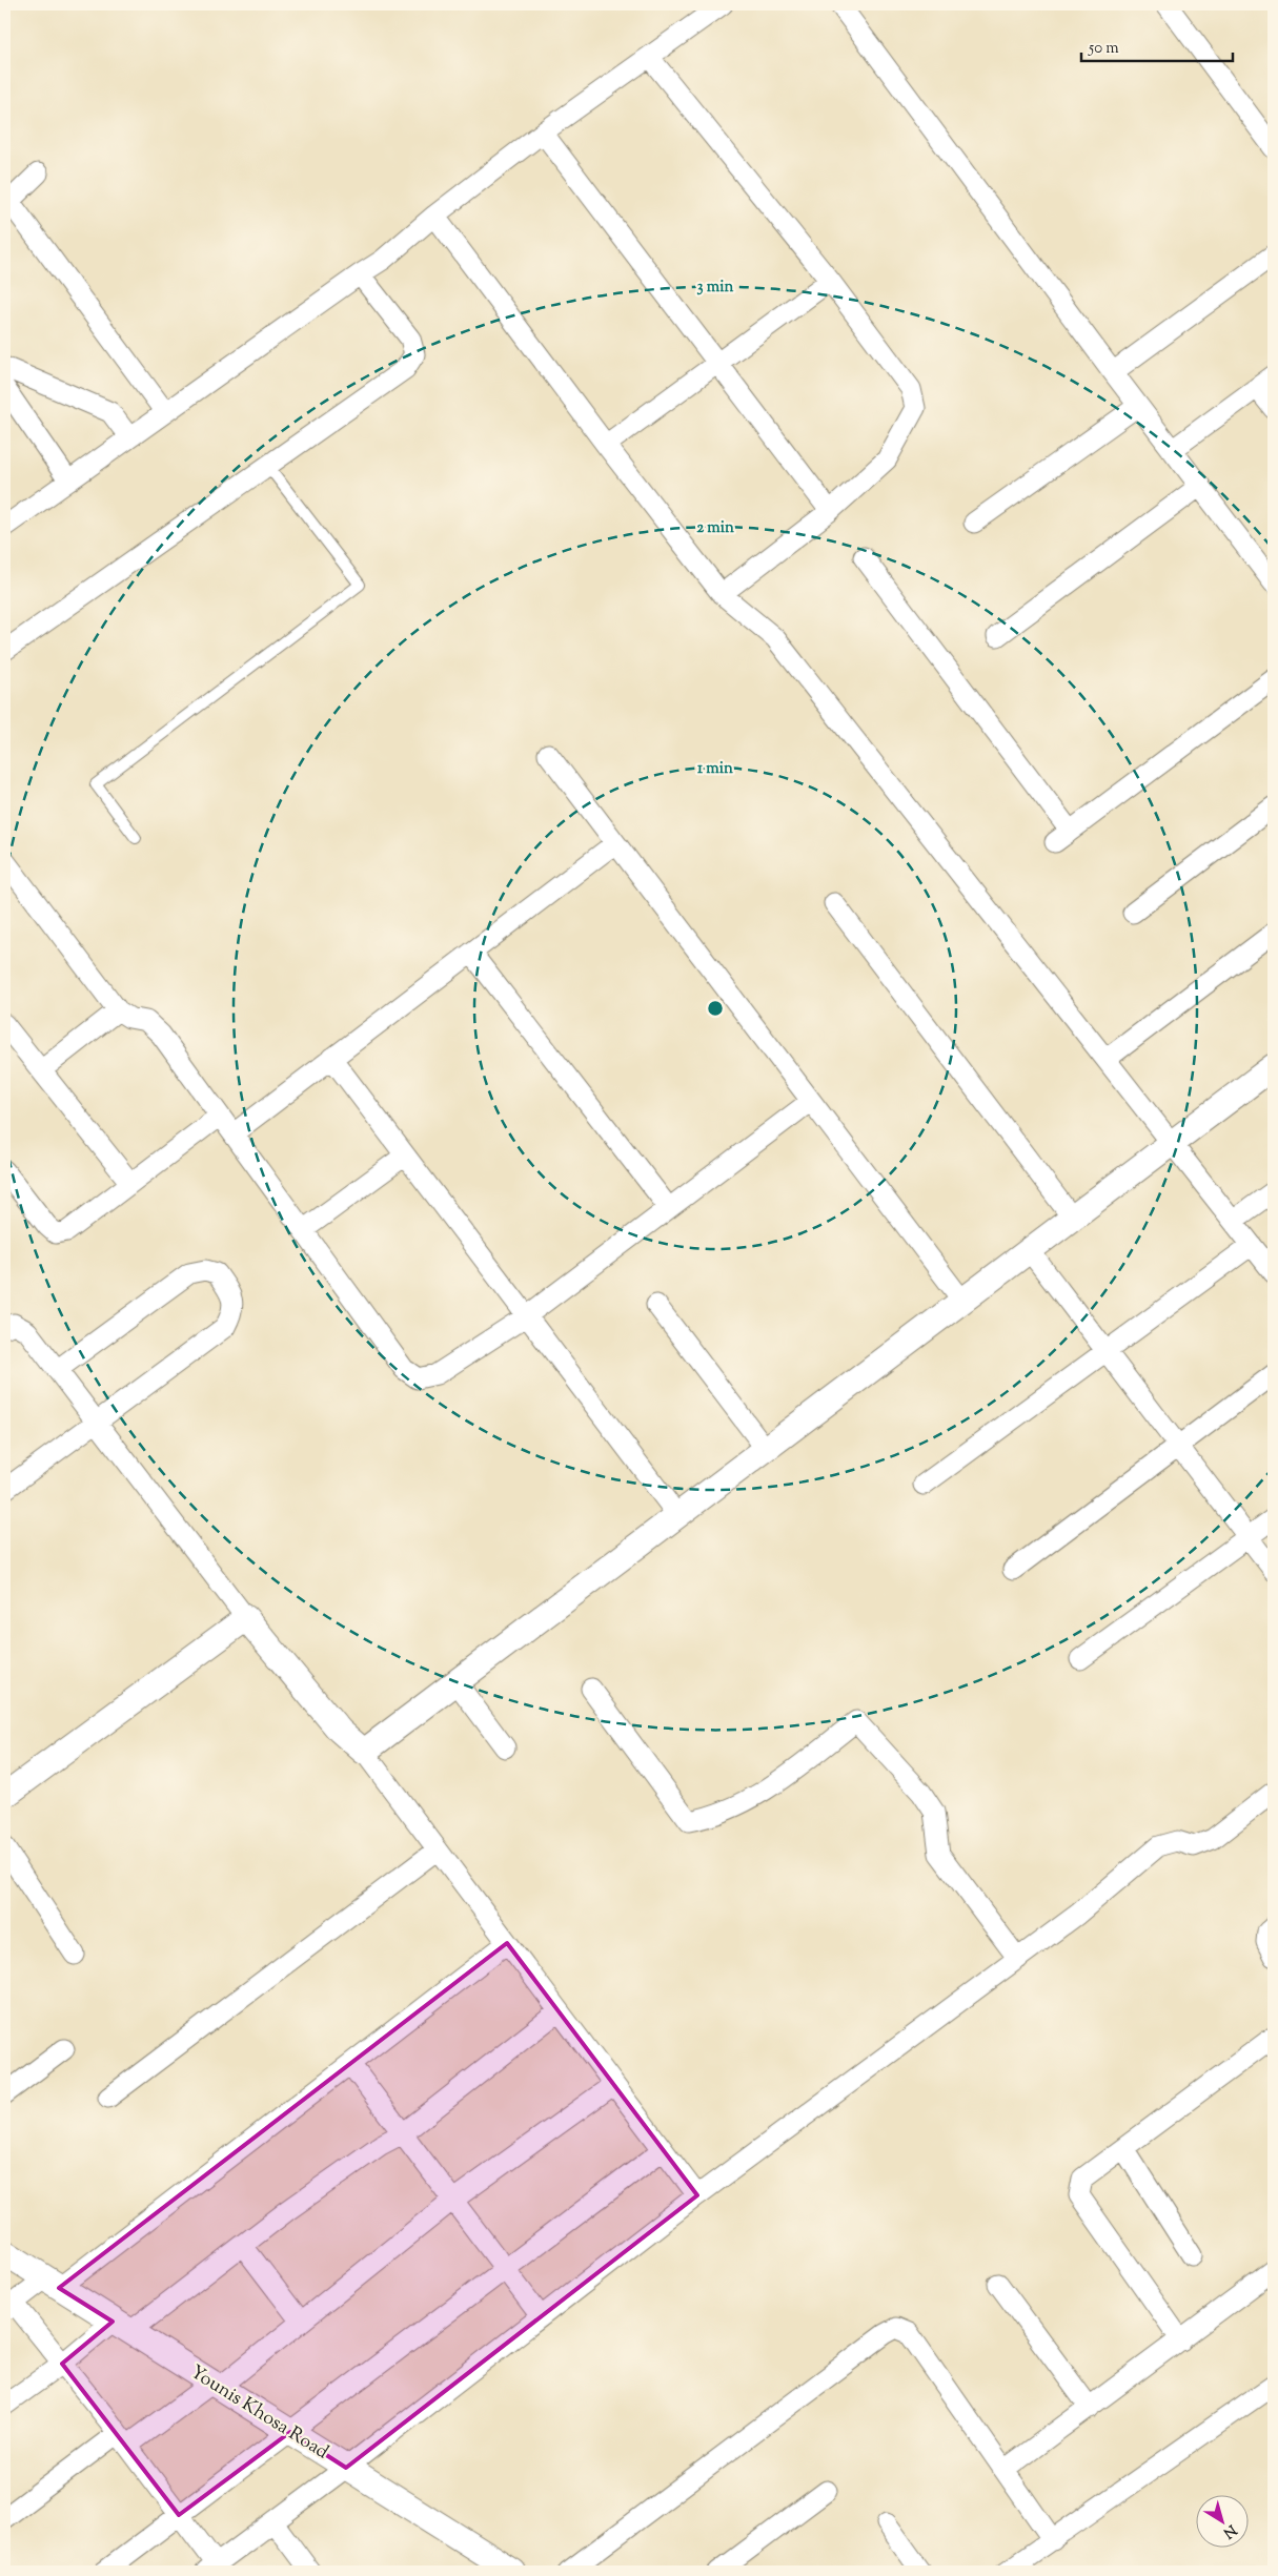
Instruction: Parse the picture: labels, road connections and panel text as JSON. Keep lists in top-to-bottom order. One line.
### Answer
{"streets":{"street":["Younis Khosa Road"]},"scale_bar":"50 m","north":"bottom right","rings":["3 min","2 min","1 min"]}
